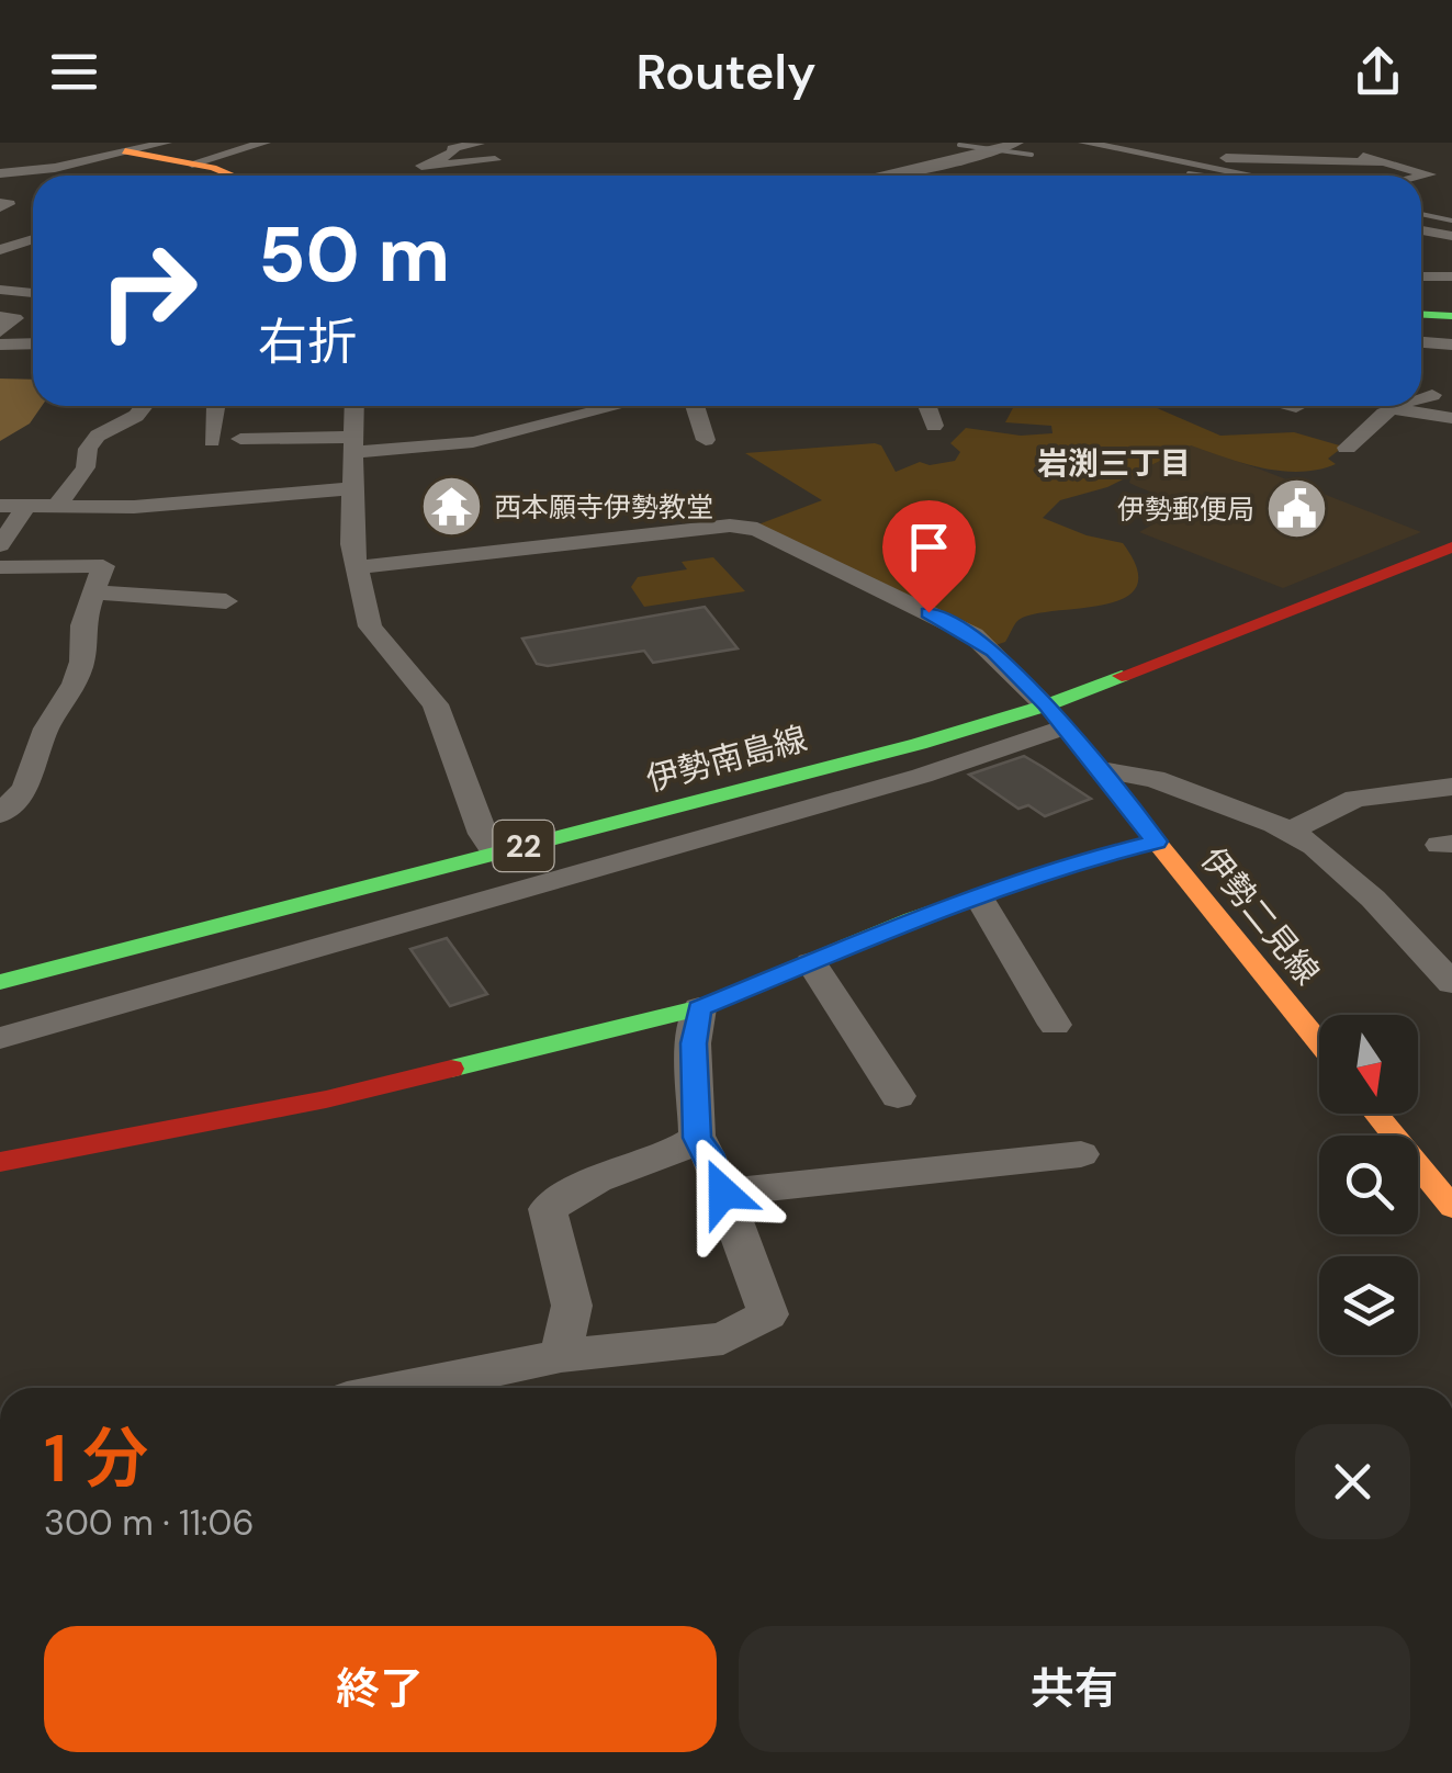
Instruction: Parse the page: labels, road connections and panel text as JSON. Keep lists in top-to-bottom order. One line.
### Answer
{"streets":{"main road":["伊勢南島線","22","伊勢二見線"]},"crossings":[["伊勢南島線","伊勢二見線"]],"districts":["岩渕三丁目"],"places":{"temple":["西本願寺伊勢教堂"],"public building":["伊勢郵便局"]},"north":"bottom","page":{"header":"Routely","turn":["50 m","右折"],"heading":["1 分","300 m · 11:06"],"buttons":["終了","共有"]}}
